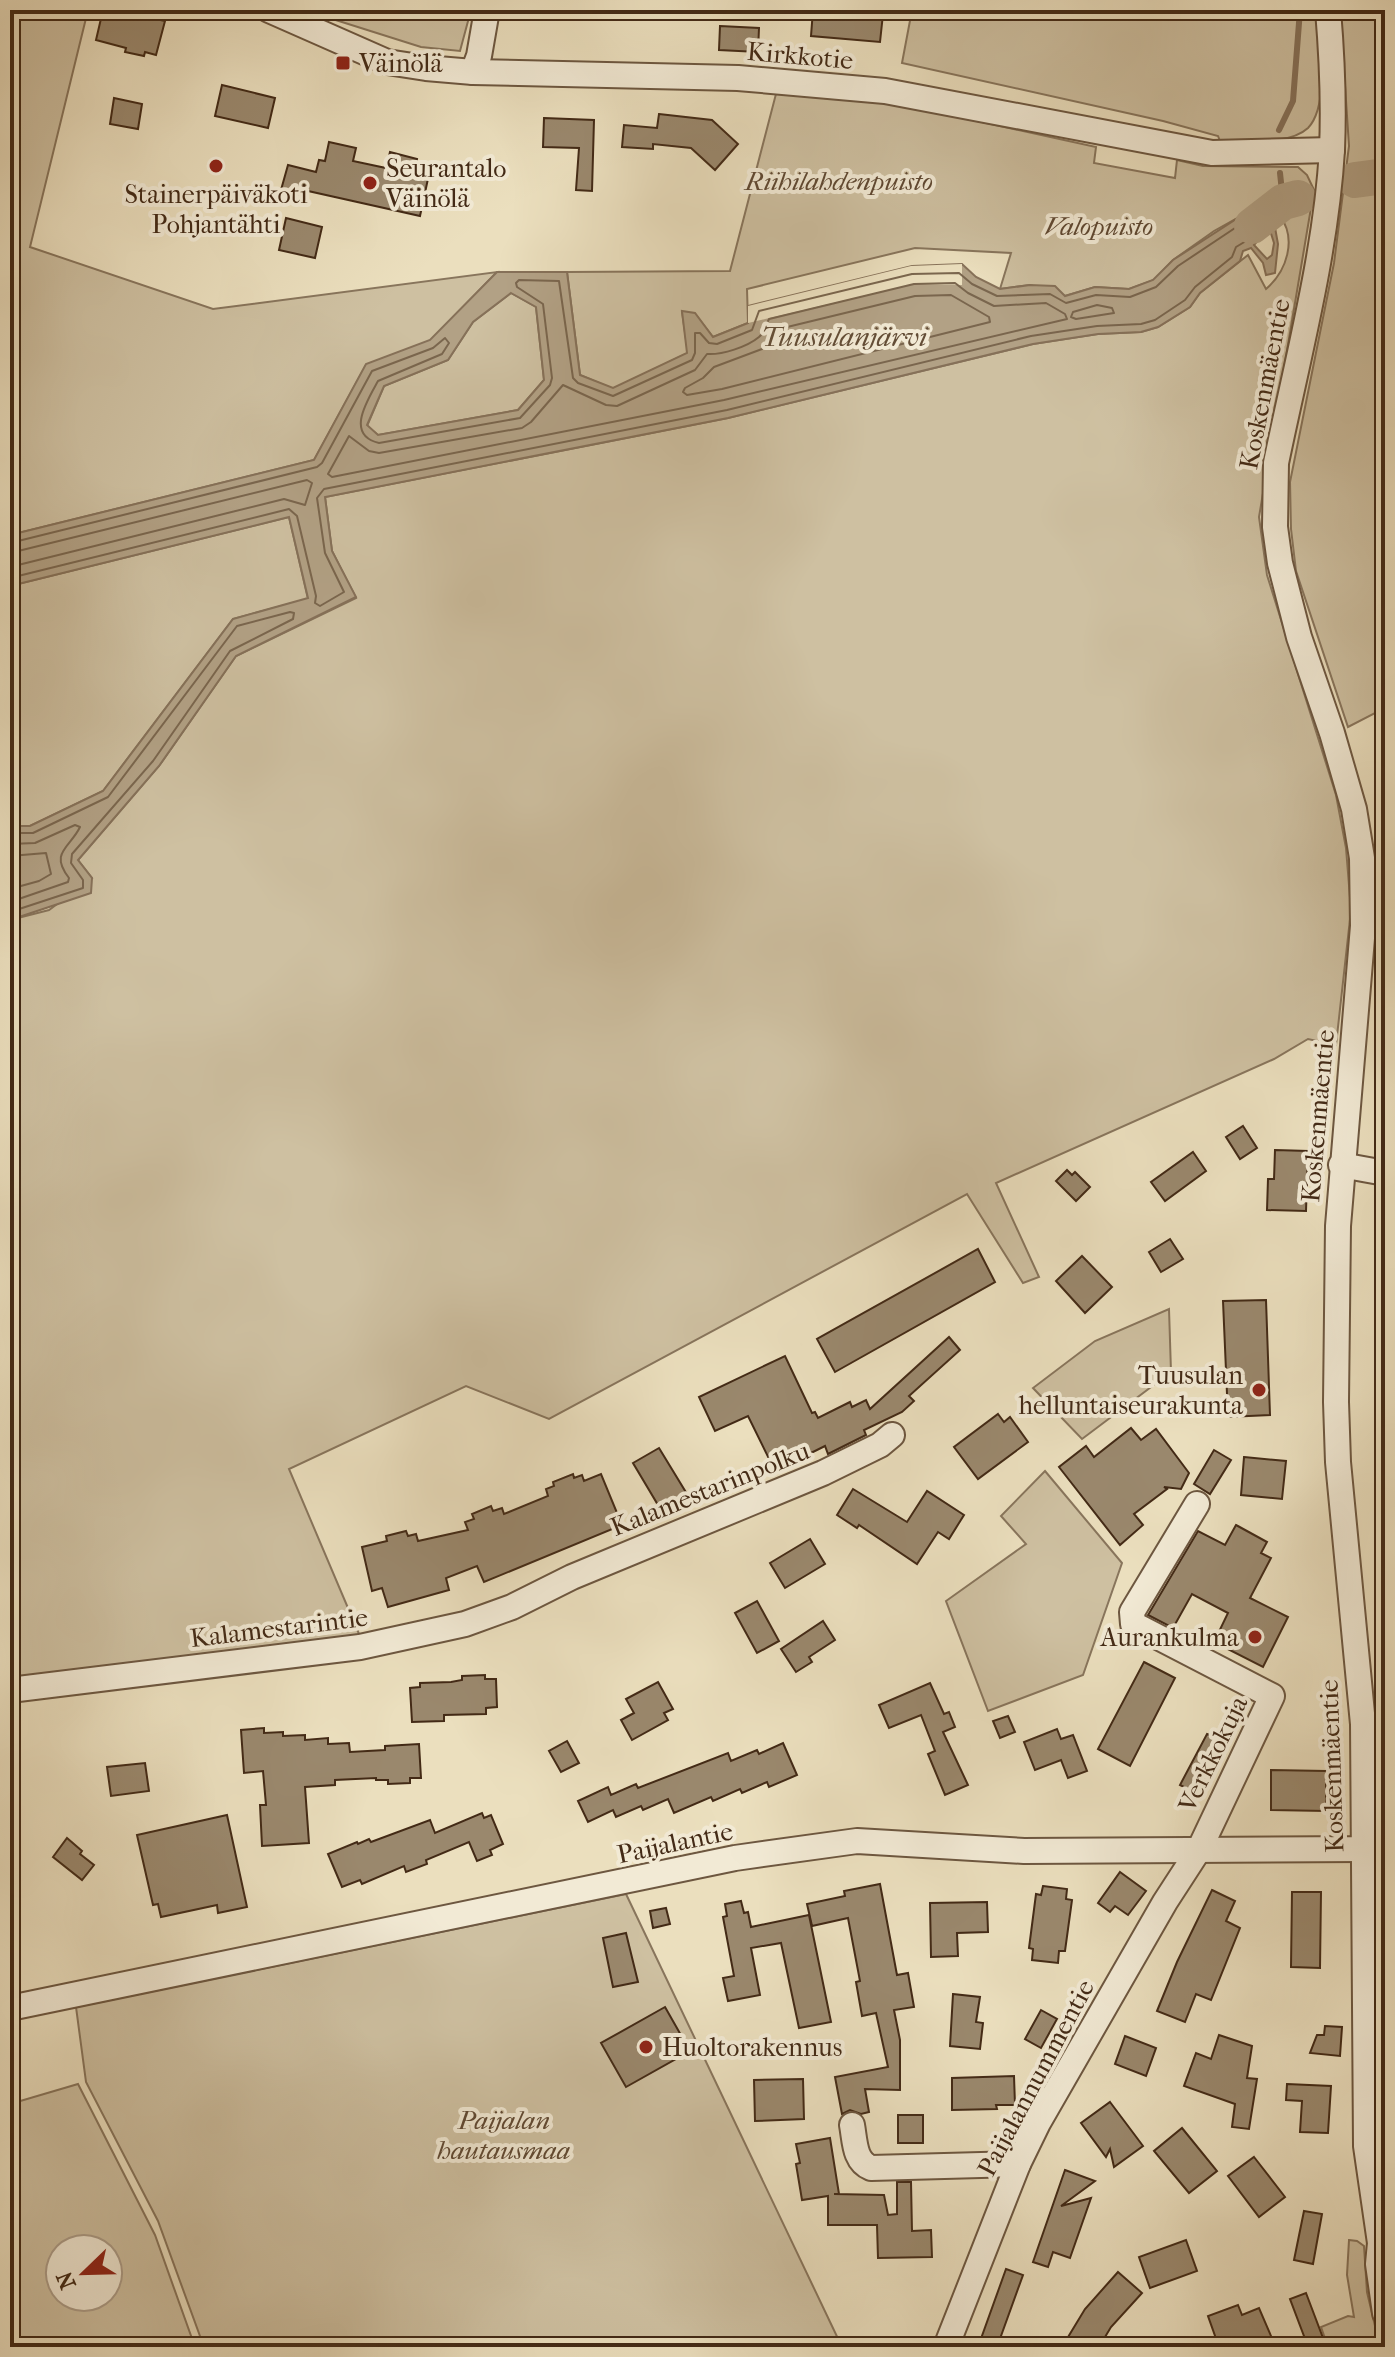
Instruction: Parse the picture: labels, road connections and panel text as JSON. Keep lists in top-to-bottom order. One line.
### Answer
{"streets":{"street":["Kirkkotie","Koskenmäentie","Kalamestarinpolku","Kalamestarintie","Verkkokuja","Paijalantie","Paijalannummentie"]},"crossings":[["Kirkkotie","Koskenmäentie"],["Koskenmäentie","Paijalantie"],["Kalamestarinpolku","Kalamestarintie"],["Verkkokuja","Paijalantie"],["Verkkokuja","Paijalannummentie"],["Paijalantie","Paijalannummentie"]],"water":["Tuusulanjärvi"],"parks":["Riihilahdenpuisto","Valopuisto","Paijalan hautausmaa"],"places":{"transit":["Väinölä"],"other":["Stainerpäiväkoti Pohjantähti","Seurantalo Väinölä","Tuusulan helluntaiseurakunta","Aurankulma","Huoltorakennus"]},"north":"bottom left"}
